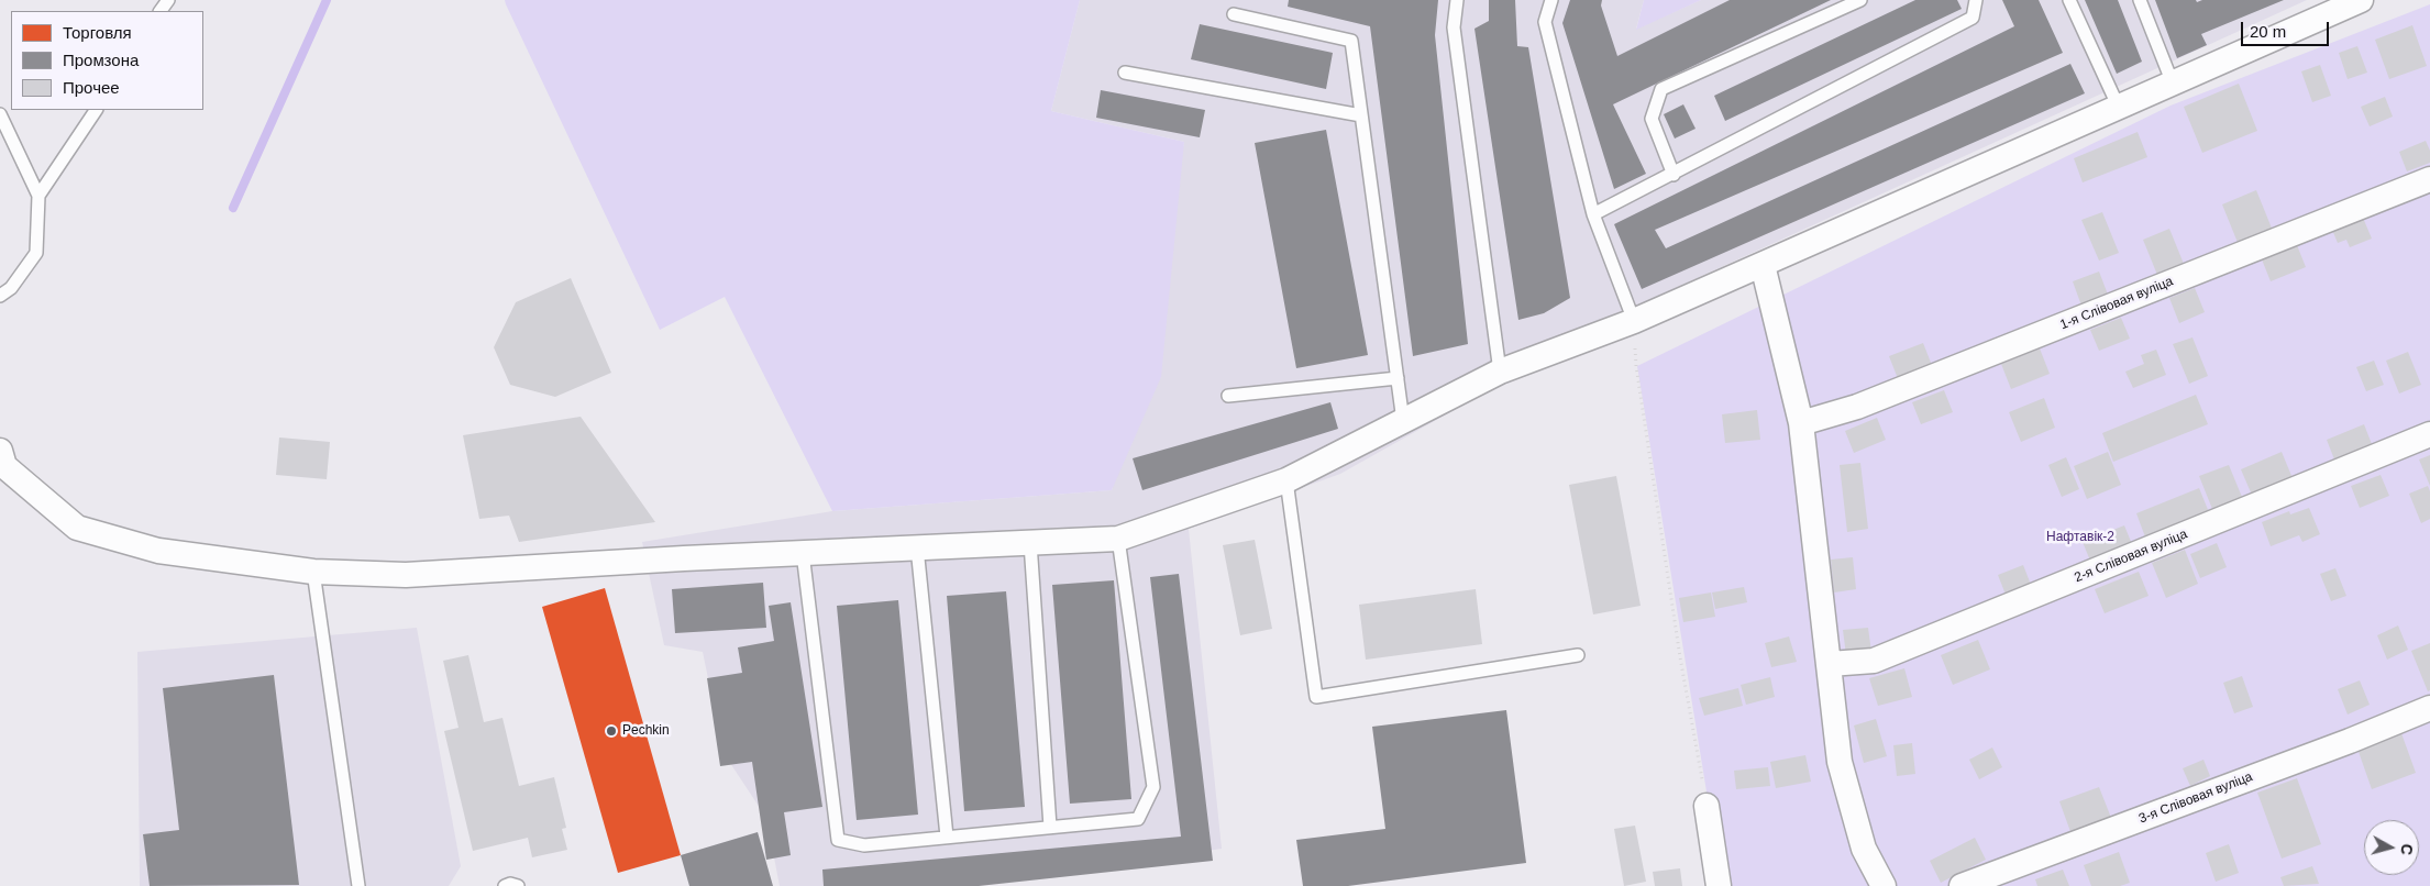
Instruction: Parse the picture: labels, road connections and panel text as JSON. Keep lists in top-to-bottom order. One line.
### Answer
{"streets":{"street":["1-я Слівовая вуліца","2-я Слівовая вуліца","3-я Слівовая вуліца"]},"parks":["Нафтавік-2"],"places":["Pechkin"],"legend":["Торговля","Промзона","Прочее"],"scale_bar":"20 m","north":"right"}
